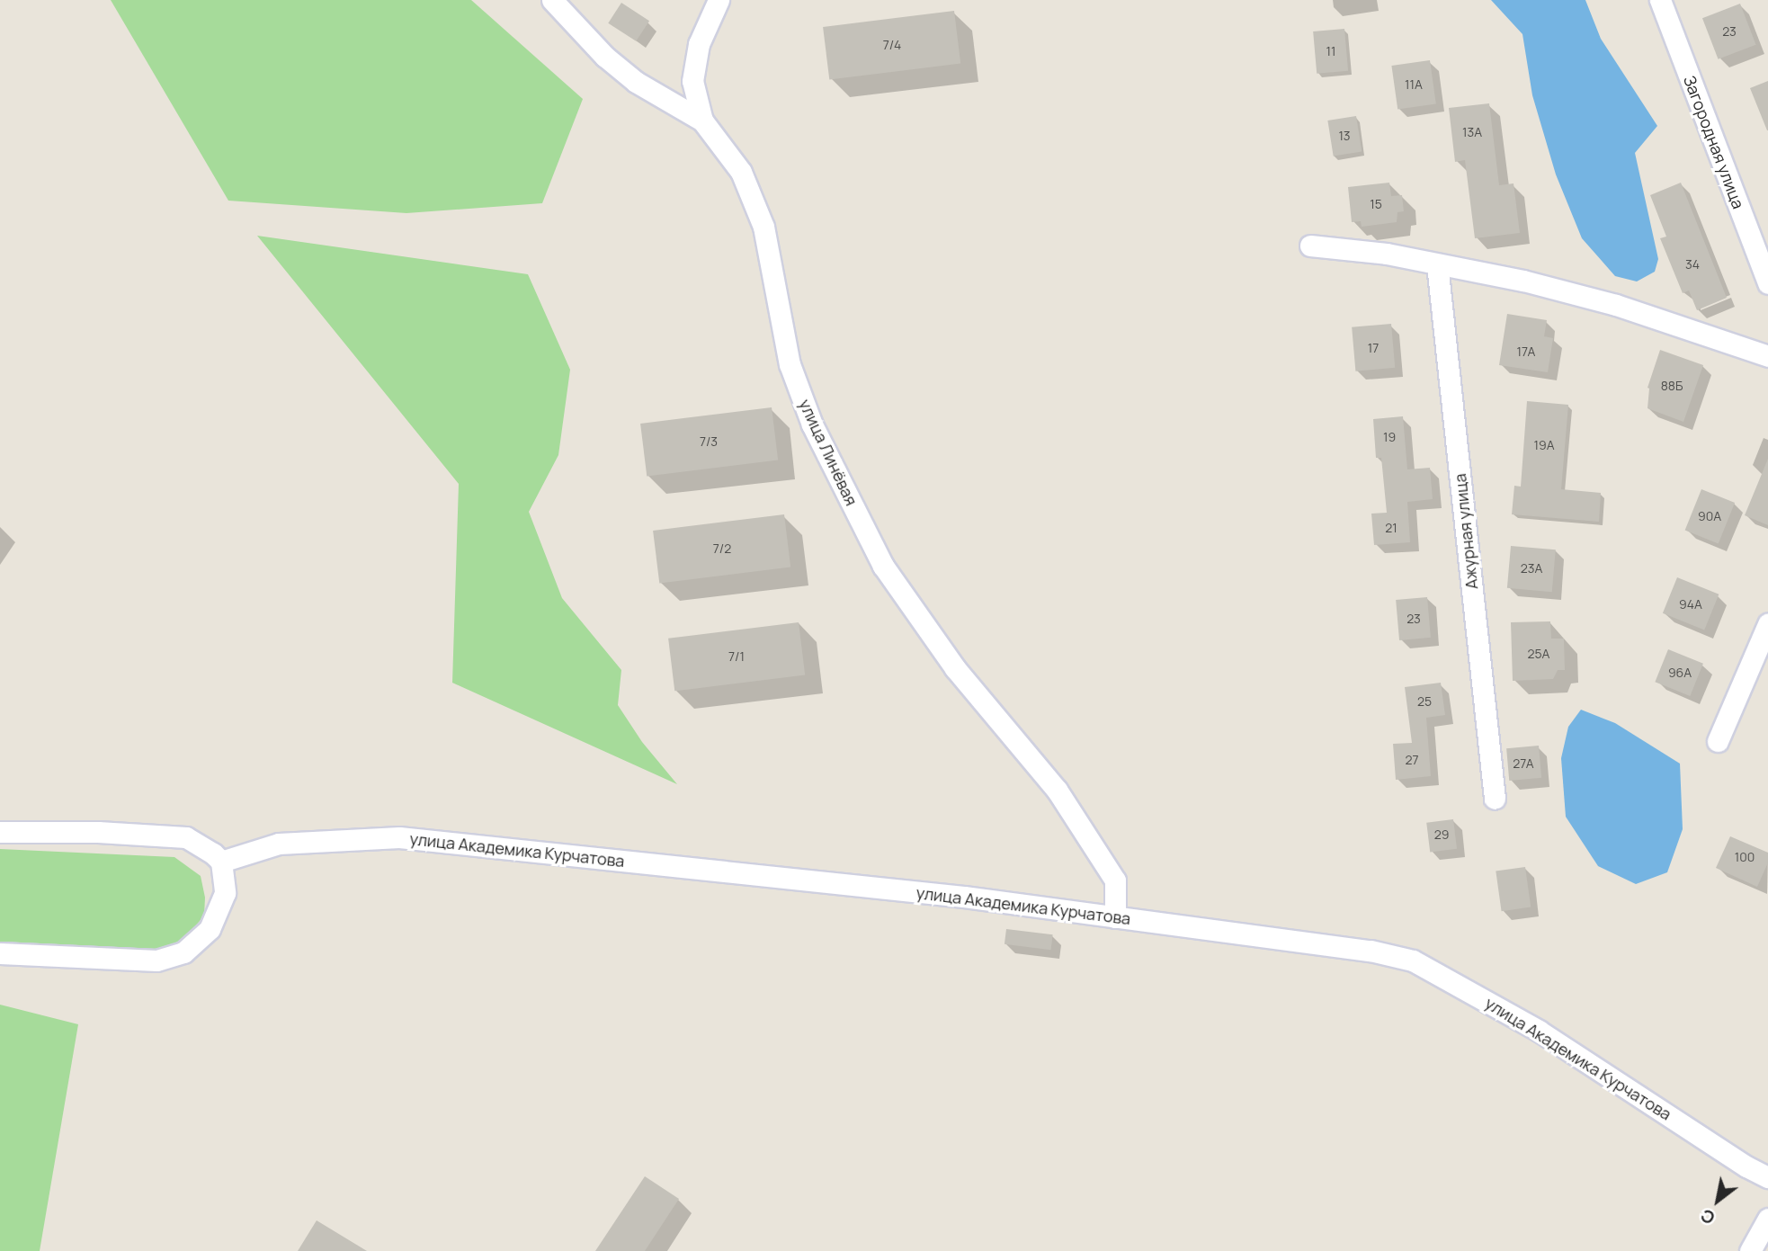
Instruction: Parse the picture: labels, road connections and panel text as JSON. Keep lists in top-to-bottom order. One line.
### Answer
{"streets":{"street":["Загородная улица","улица Линёвая","Ажурная улица","улица Академика Курчатова"]},"crossings":[["улица Линёвая","улица Академика Курчатова"]],"house_numbers":["23","7/4","11","11А","13А","13","15","34","17","17А","88Б","19","7/3","19А","90А","21","7/2","23А","94А","23","25А","7/1","96А","25","27","27А","29","100"],"north":"bottom left"}
